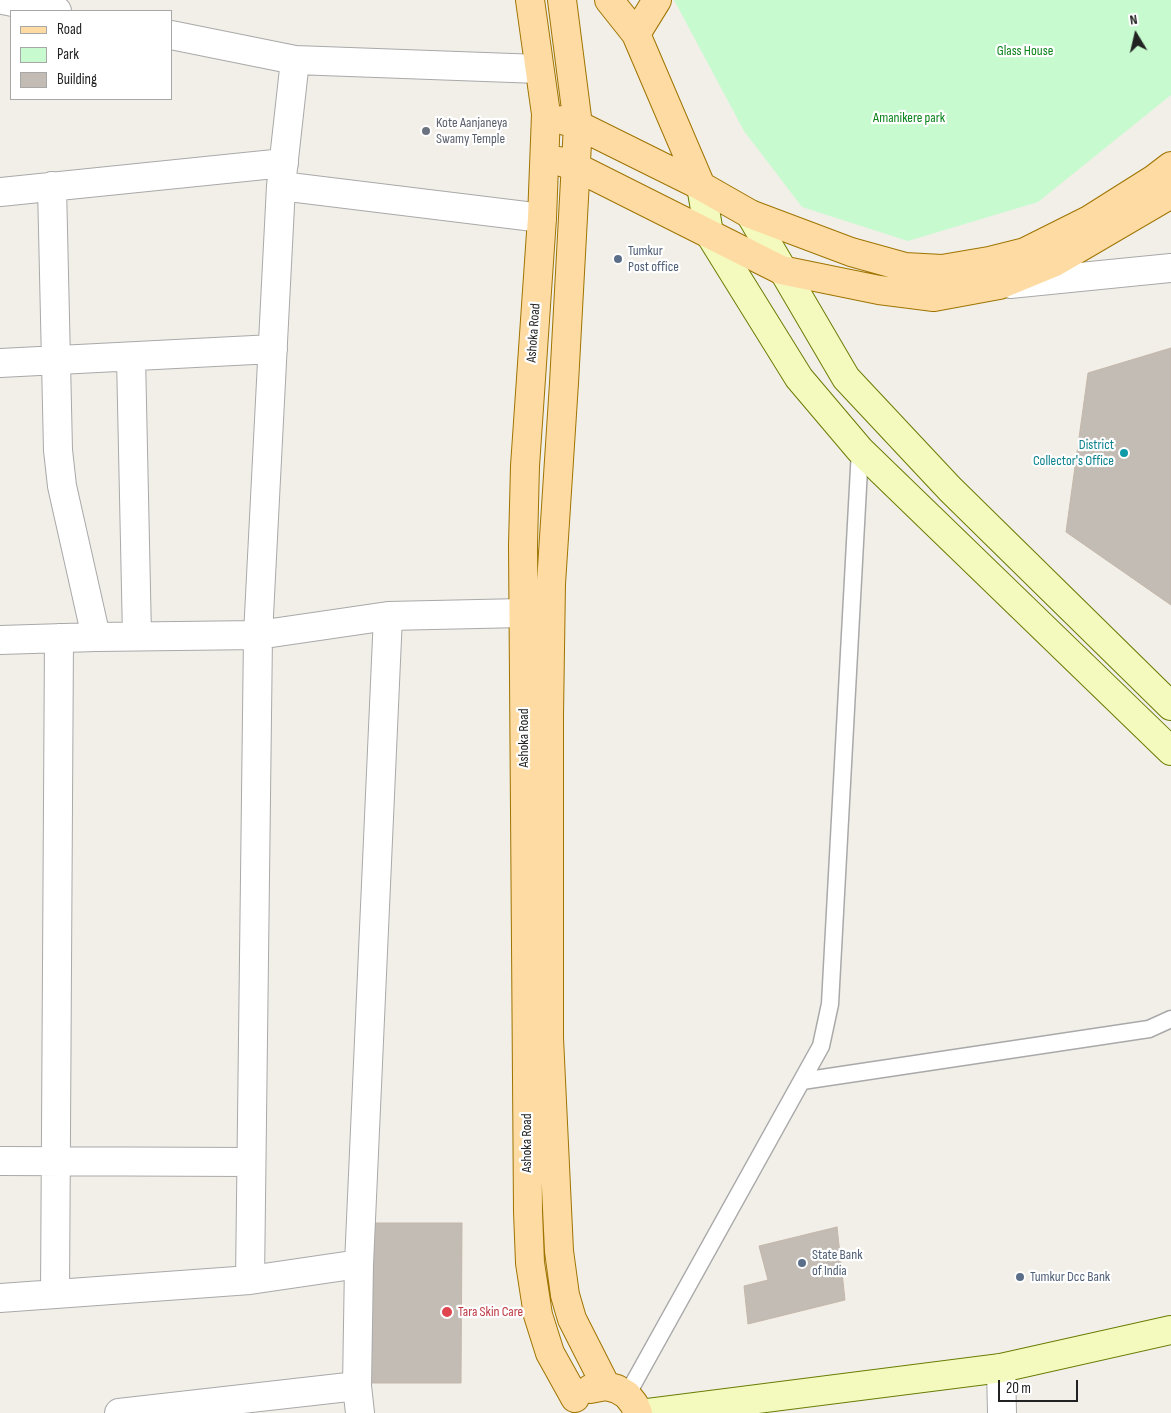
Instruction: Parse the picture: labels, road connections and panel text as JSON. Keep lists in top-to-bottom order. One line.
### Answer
{"streets":{"main road":["Ashoka Road"]},"parks":["Glass House","Amanikere park"],"places":["Kote Aanjaneya Swamy Temple","Tumkur Post office","District Collector's Office","State Bank of India","Tumkur Dcc Bank","Tara Skin Care"],"legend":["Road","Park","Building"],"scale_bar":"20 m","north":"top"}
